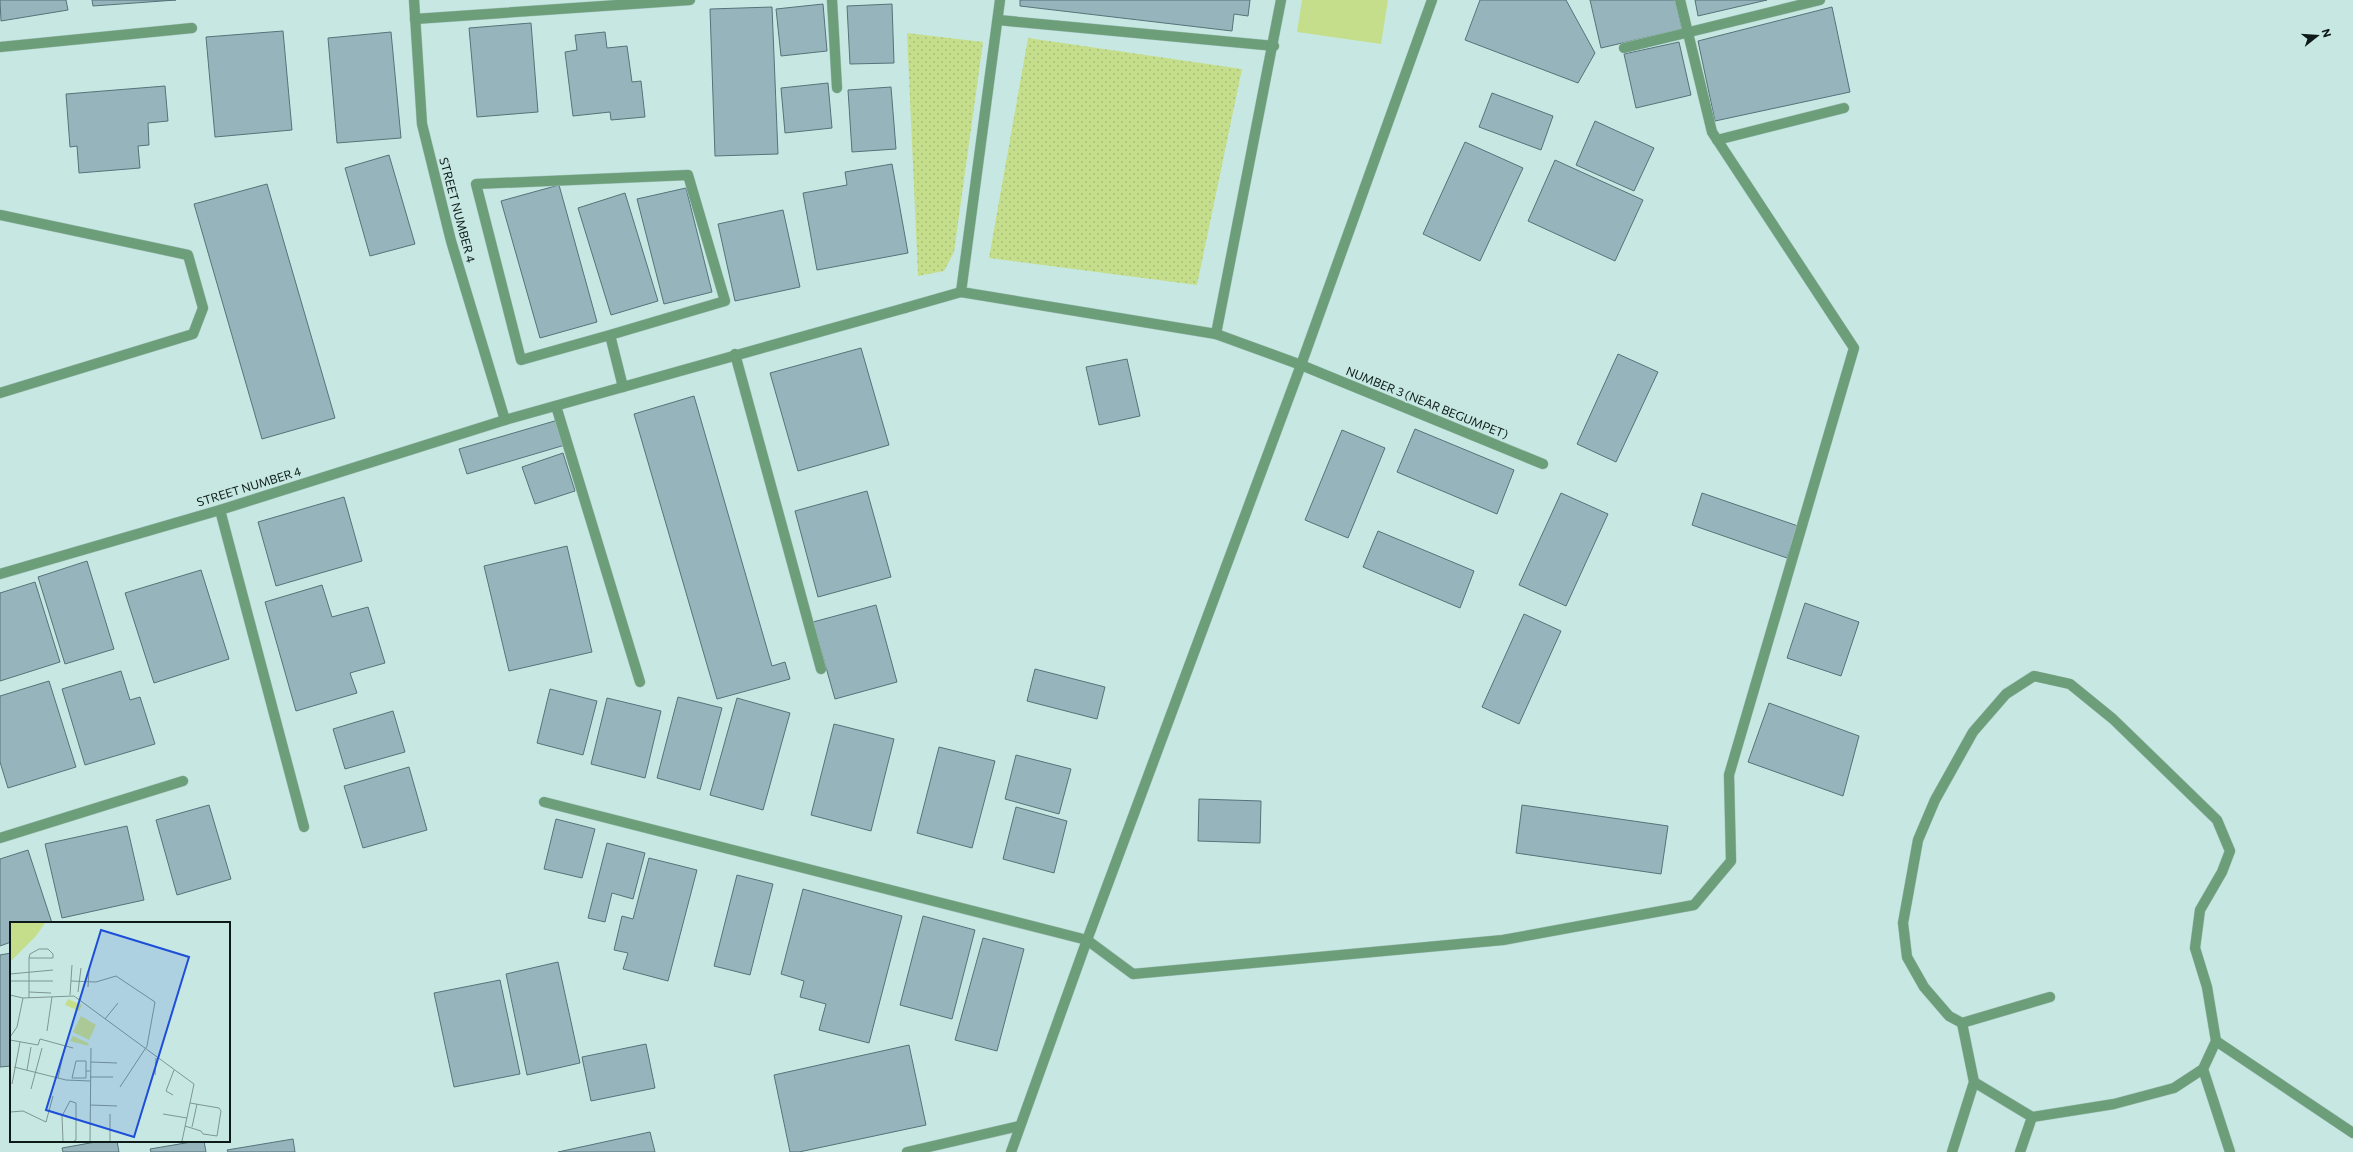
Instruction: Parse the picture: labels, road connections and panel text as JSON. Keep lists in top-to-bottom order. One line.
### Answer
{"streets":{"street":["STREET NUMBER 4","NUMBER 3 (NEAR BEGUMPET)"]},"crossings":[["STREET NUMBER 4","NUMBER 3 (NEAR BEGUMPET)"]],"north":"right"}
